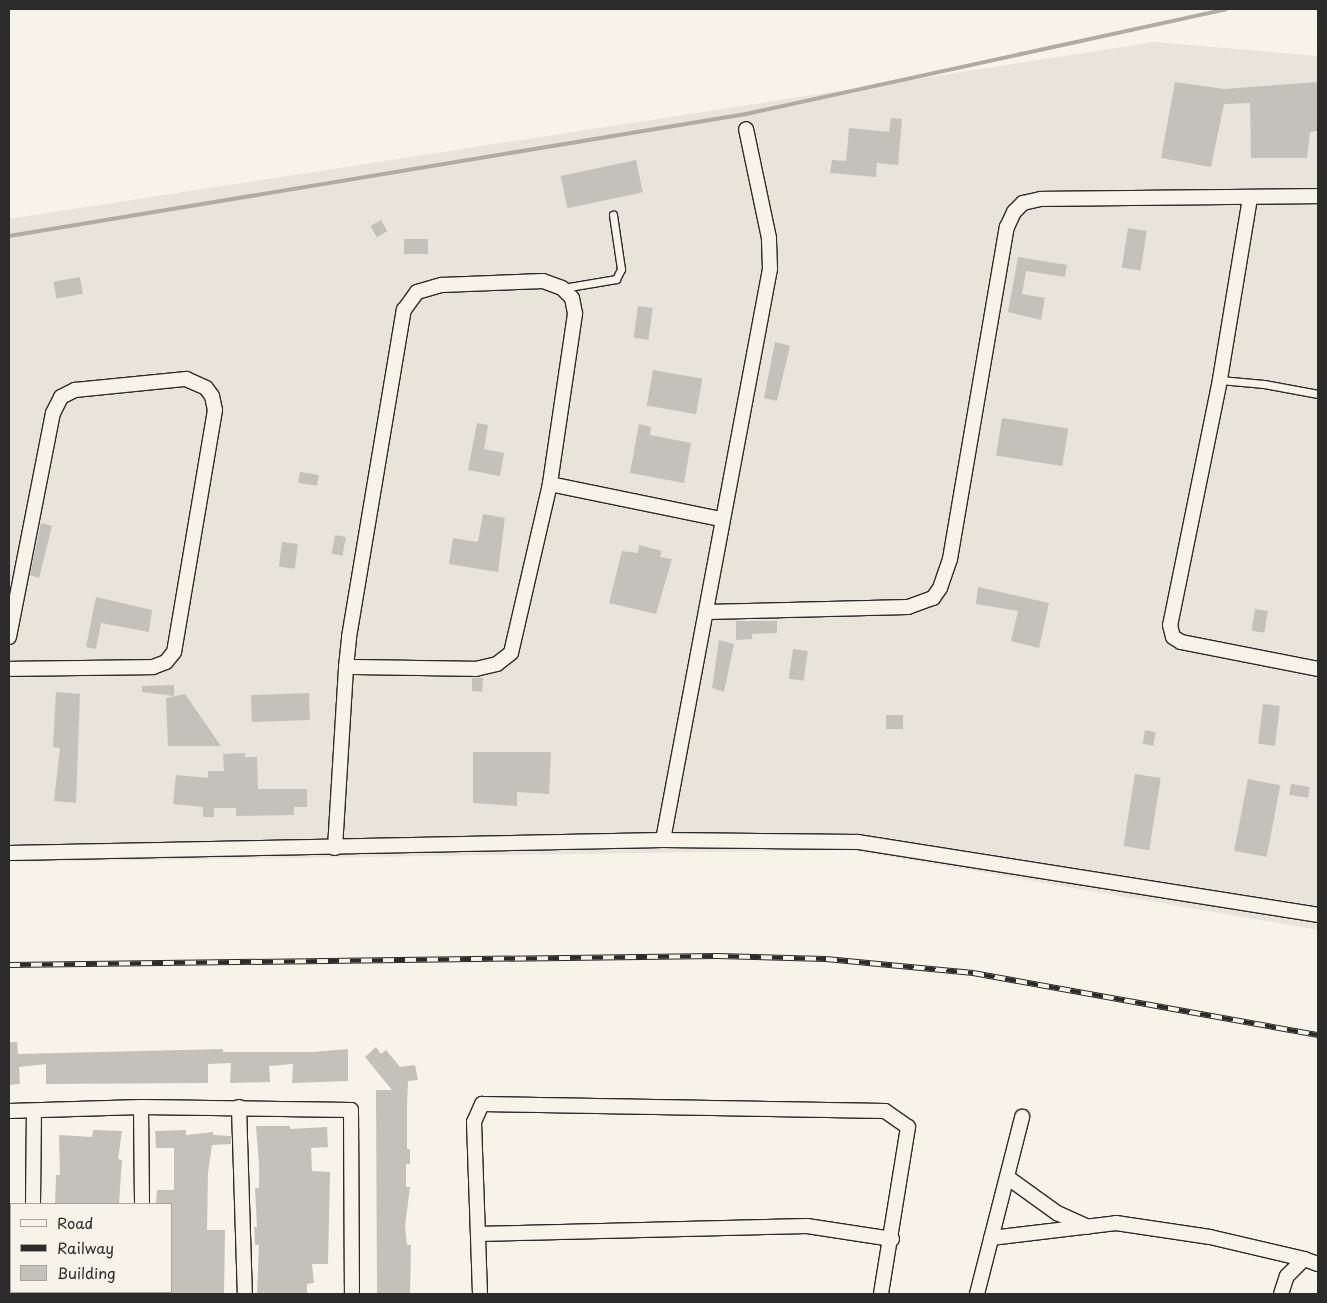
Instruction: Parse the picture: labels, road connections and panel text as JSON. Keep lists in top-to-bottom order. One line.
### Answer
{"legend":["Road","Railway","Building"]}
